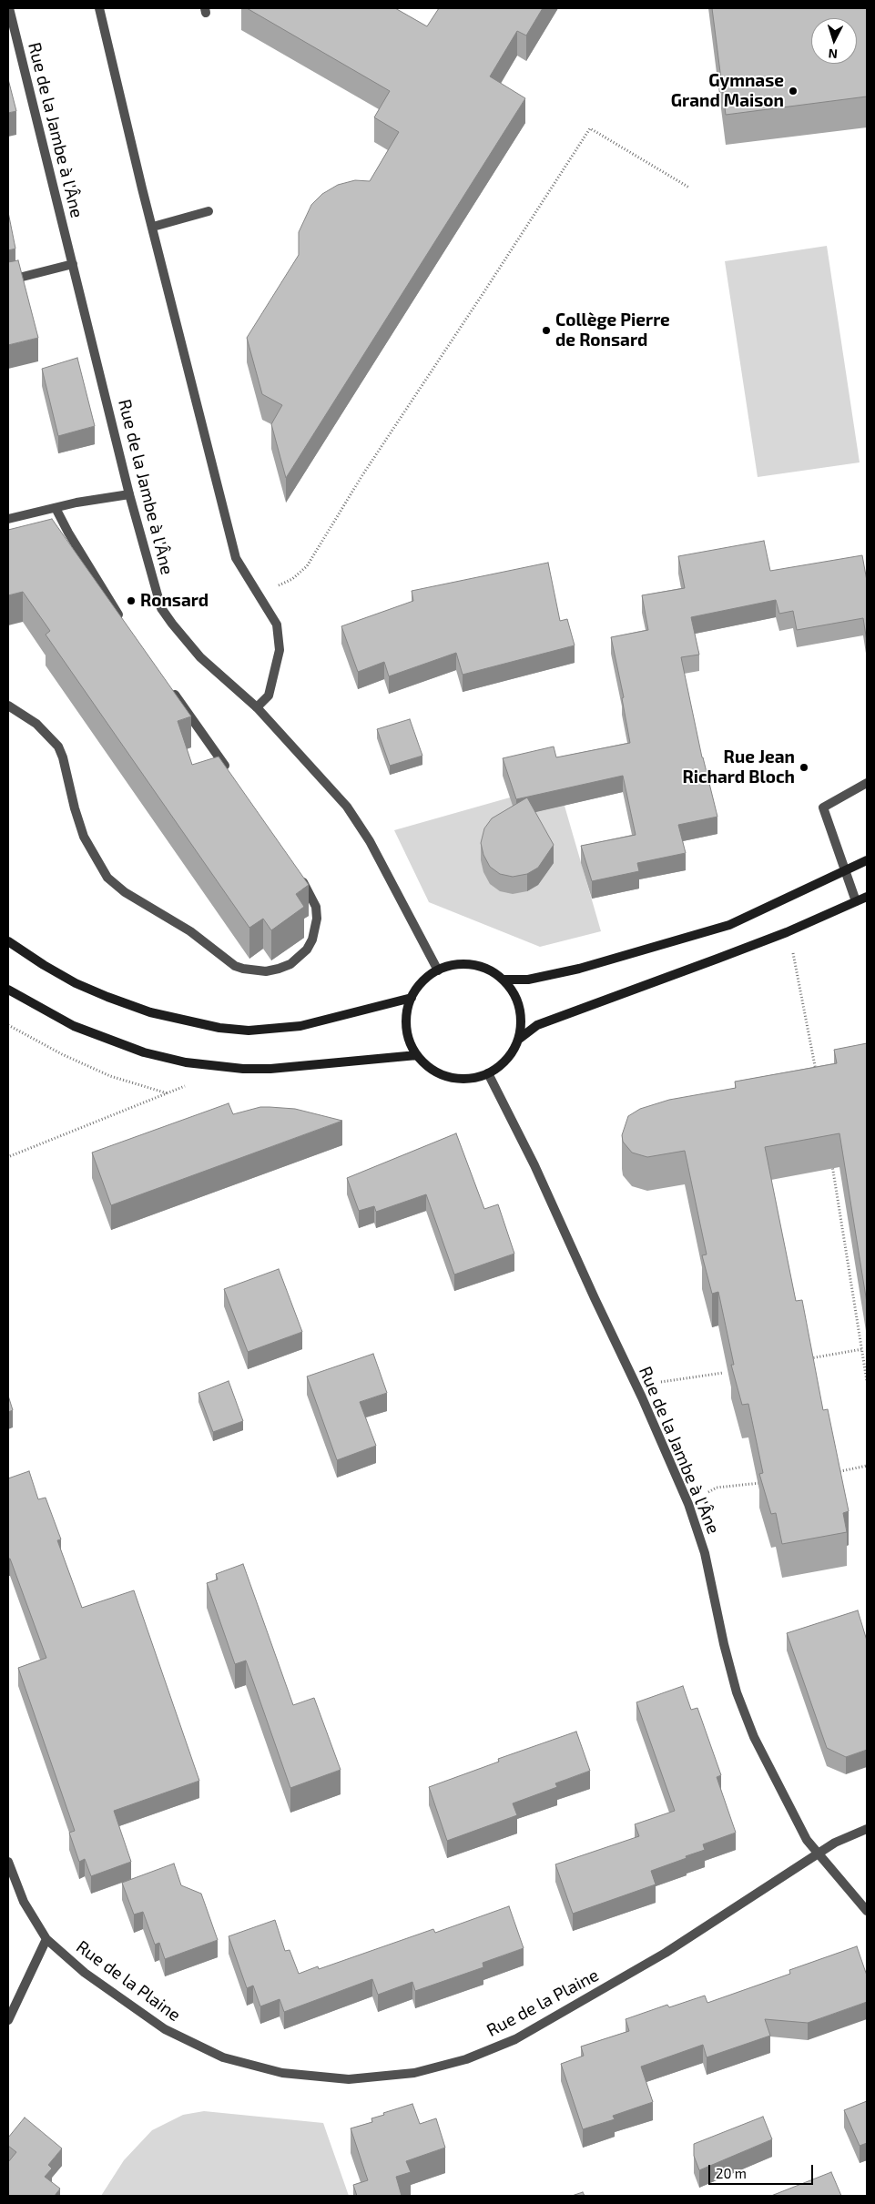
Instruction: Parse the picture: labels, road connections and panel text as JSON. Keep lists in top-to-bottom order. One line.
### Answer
{"streets":{"street":["Rue de la Jambe à l'Âne","Rue de la Plaine"]},"crossings":[["Rue de la Jambe à l'Âne","Rue de la Plaine"]],"places":["Gymnase Grand Maison","Collège Pierre de Ronsard","Ronsard","Rue Jean Richard Bloch"],"scale_bar":"20 m","north":"bottom"}
